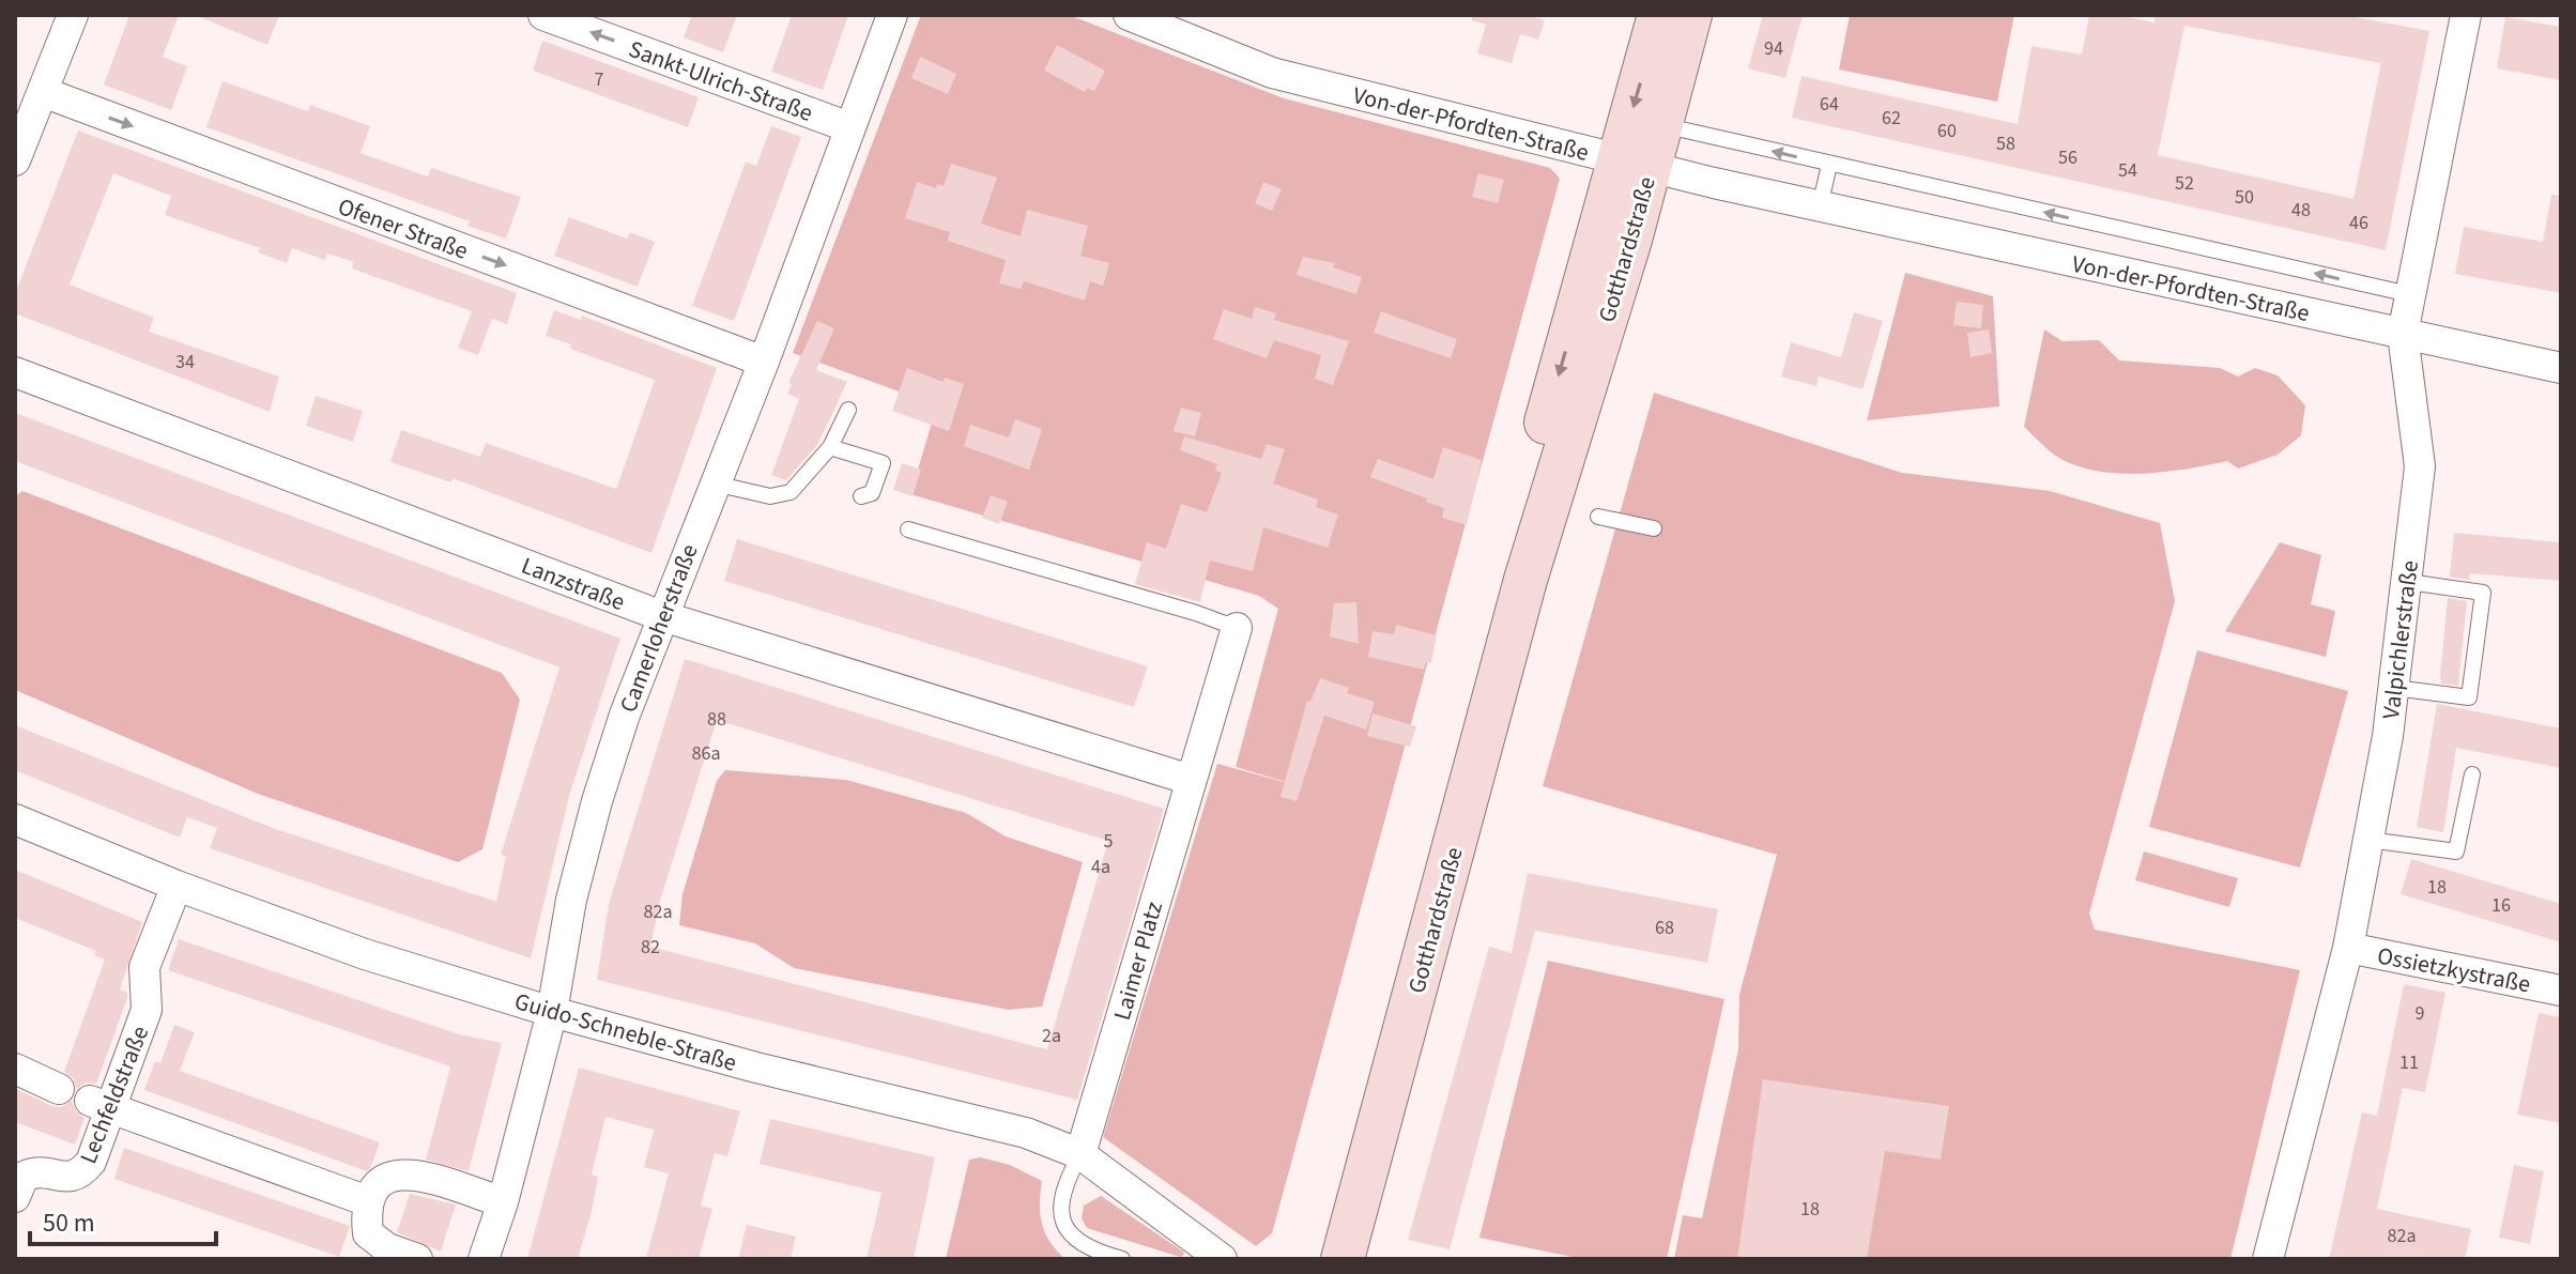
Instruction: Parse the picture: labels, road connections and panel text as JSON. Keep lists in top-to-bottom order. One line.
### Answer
{"streets":{"street":["Sankt-Ulrich-Straße","Von-der-Pfordten-Straße","Ofener Straße","Gotthardstraße","Lanzstraße","Camerloherstraße","Valpichlerstraße","Laimer Platz","Ossietzkystraße","Guido-Schneble-Straße","Lechfeldstraße"]},"crossings":[["Sankt-Ulrich-Straße","Camerloherstraße"],["Von-der-Pfordten-Straße","Gotthardstraße"],["Von-der-Pfordten-Straße","Valpichlerstraße"],["Ofener Straße","Camerloherstraße"],["Lanzstraße","Camerloherstraße"],["Lanzstraße","Laimer Platz"],["Camerloherstraße","Guido-Schneble-Straße"],["Valpichlerstraße","Ossietzkystraße"],["Laimer Platz","Guido-Schneble-Straße"],["Guido-Schneble-Straße","Lechfeldstraße"]],"one_way":["Sankt-Ulrich-Straße","Ofener Straße"],"house_numbers":["94","7","64","62","60","58","56","54","52","50","48","46","34","88","86a","5","4a","18","16","82a","68","82","9","2a","11","18","82a"],"scale_bar":"50 m"}
